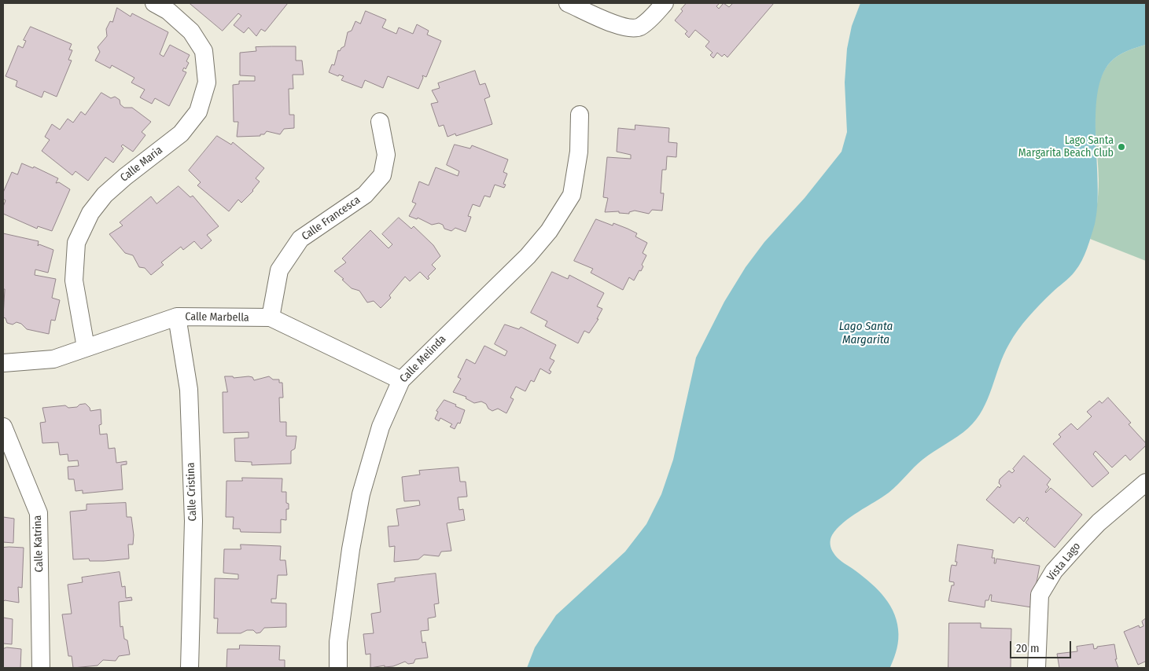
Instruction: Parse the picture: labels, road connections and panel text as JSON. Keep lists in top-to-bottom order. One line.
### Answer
{"streets":{"street":["Calle Maria","Calle Francesca","Calle Marbella","Calle Melinda","Calle Cristina","Calle Katrina","Vista Lago"]},"crossings":[["Calle Maria","Calle Marbella"],["Calle Francesca","Calle Marbella"],["Calle Marbella","Calle Melinda"],["Calle Marbella","Calle Cristina"]],"water":["Lago Santa Margarita"],"places":["Lago Santa Margarita Beach Club"],"scale_bar":"20 m"}
